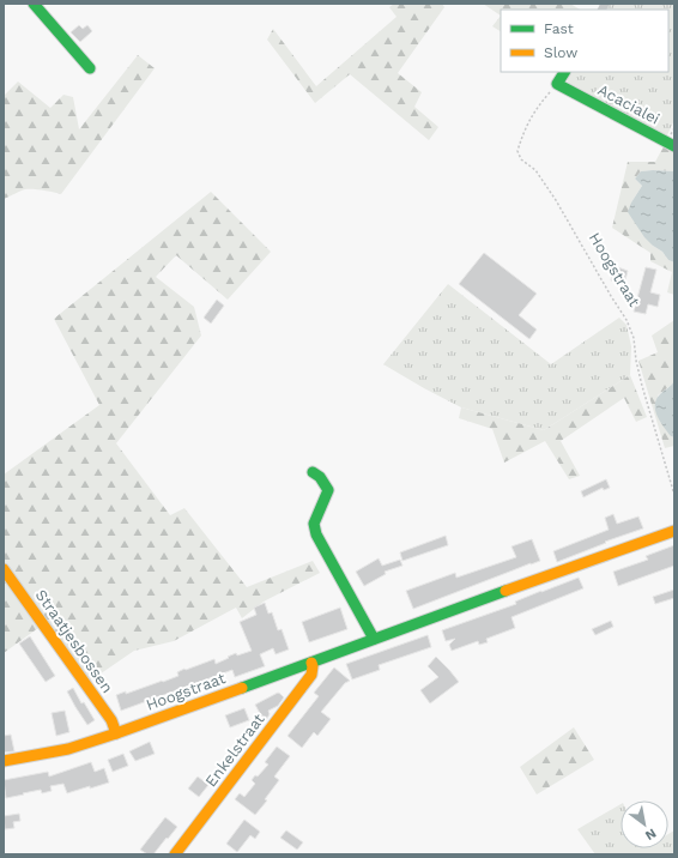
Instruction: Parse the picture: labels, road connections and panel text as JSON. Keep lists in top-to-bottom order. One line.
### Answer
{"streets":{"street":["Acacialei","Hoogstraat","Straatjesbossen","Enkelstraat"]},"crossings":[["Acacialei","Hoogstraat"],["Hoogstraat","Straatjesbossen"],["Hoogstraat","Enkelstraat"]],"legend":["Fast","Slow"],"north":"bottom right"}
